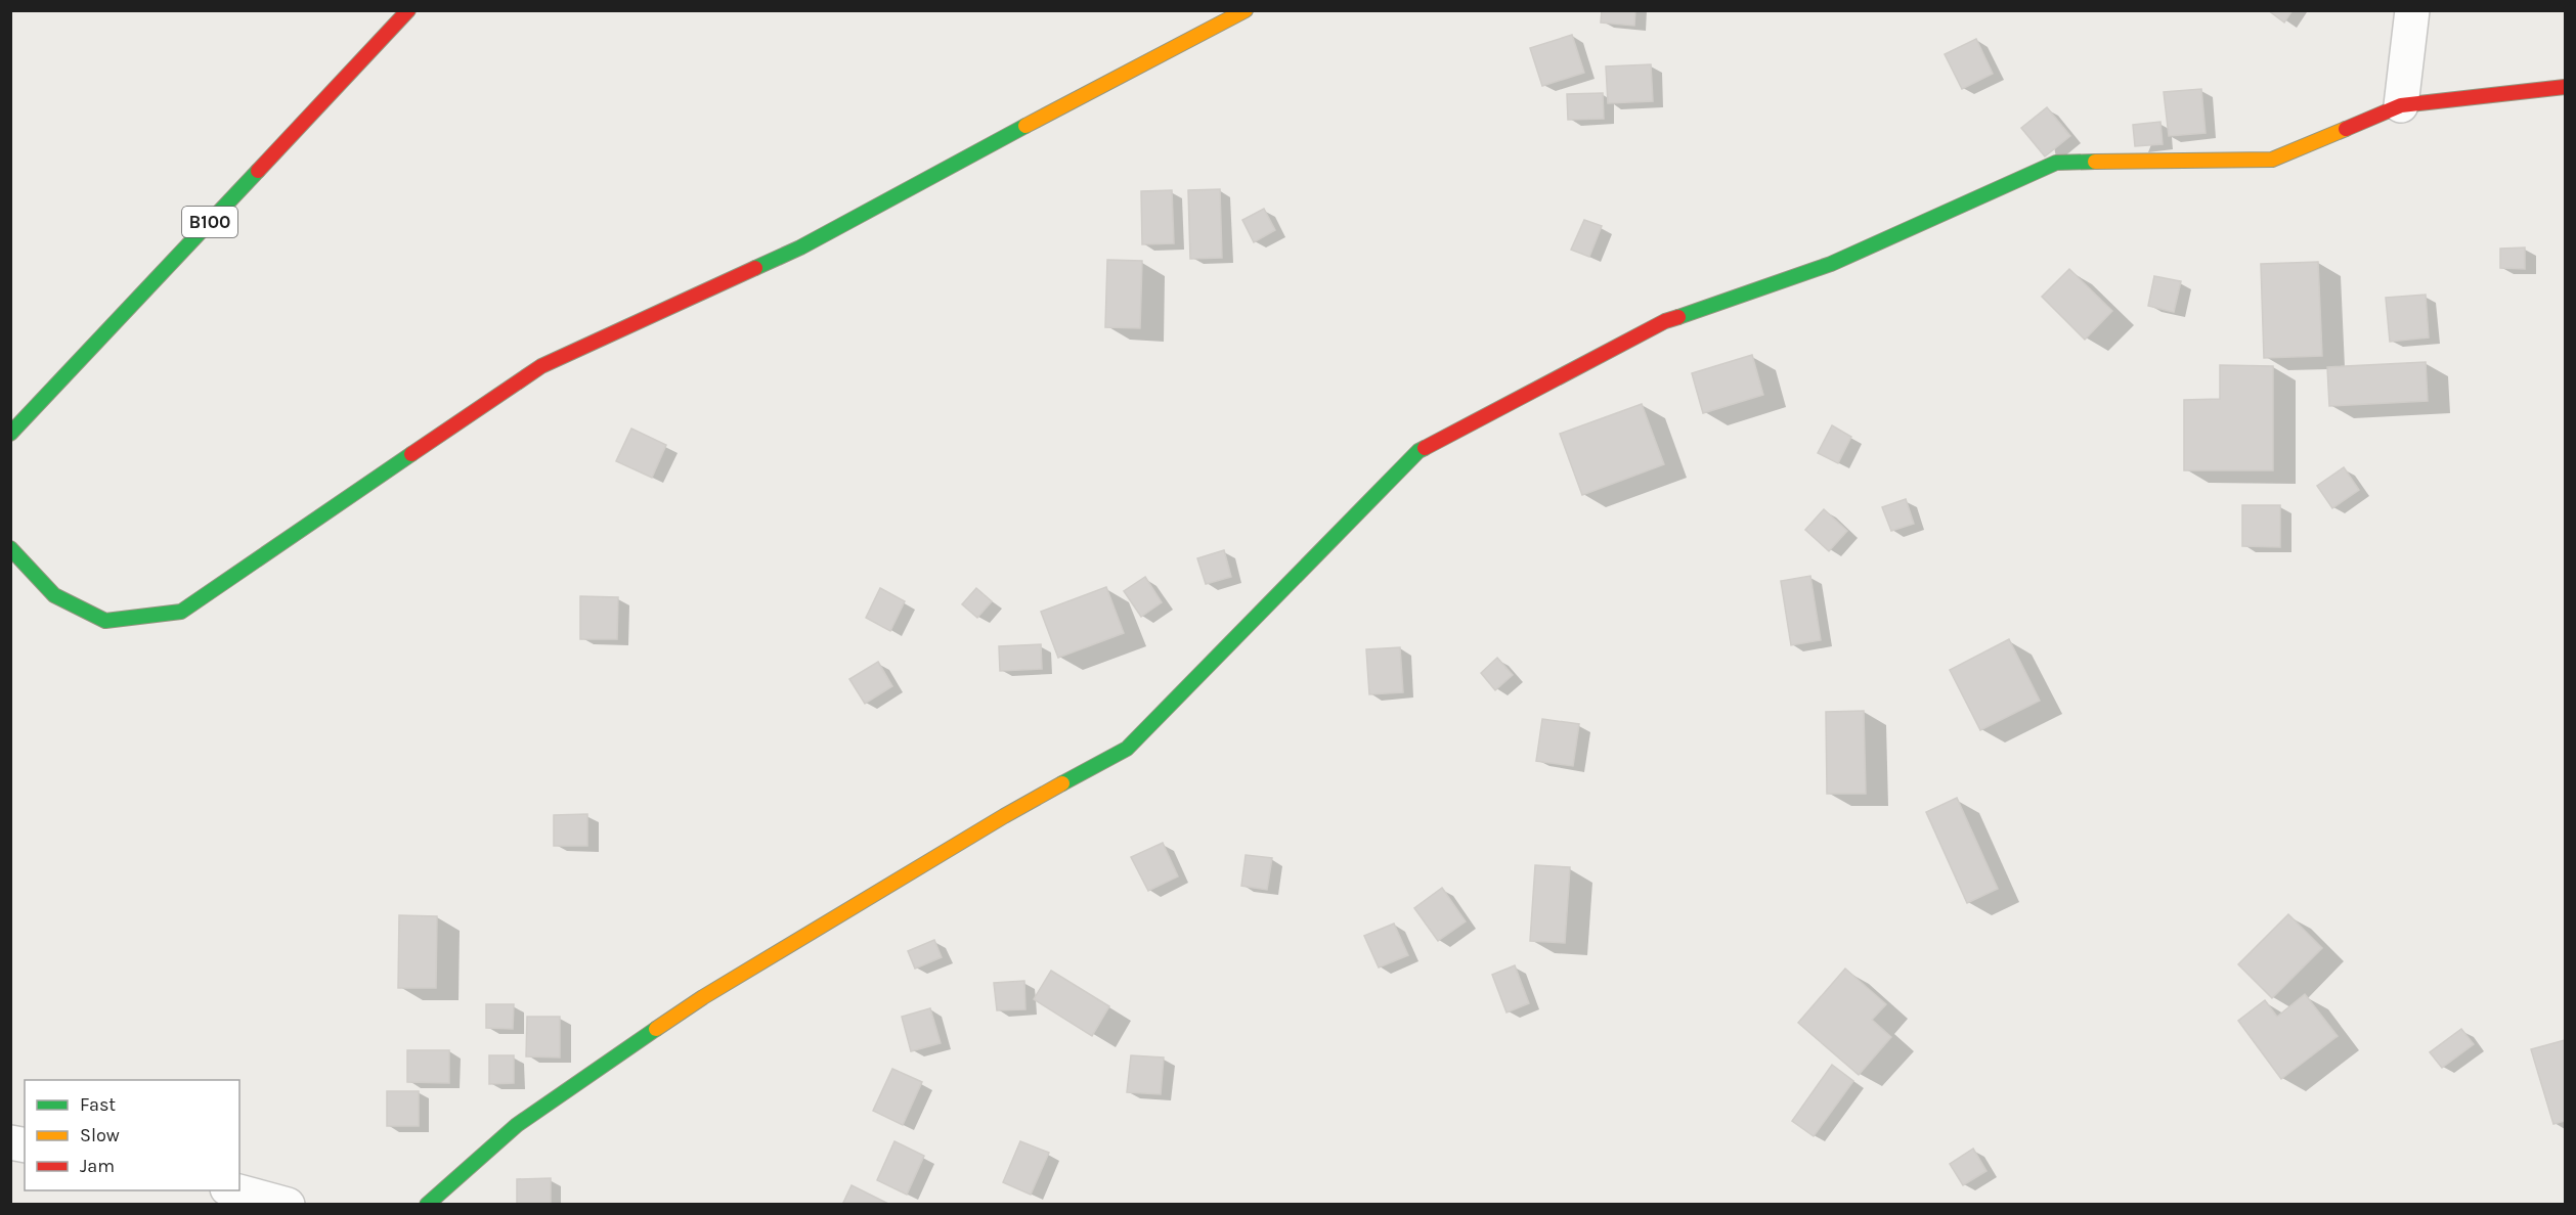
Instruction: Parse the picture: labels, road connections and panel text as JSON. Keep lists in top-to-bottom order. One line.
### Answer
{"streets":{"main road":["B100"]},"legend":["Fast","Slow","Jam"]}
